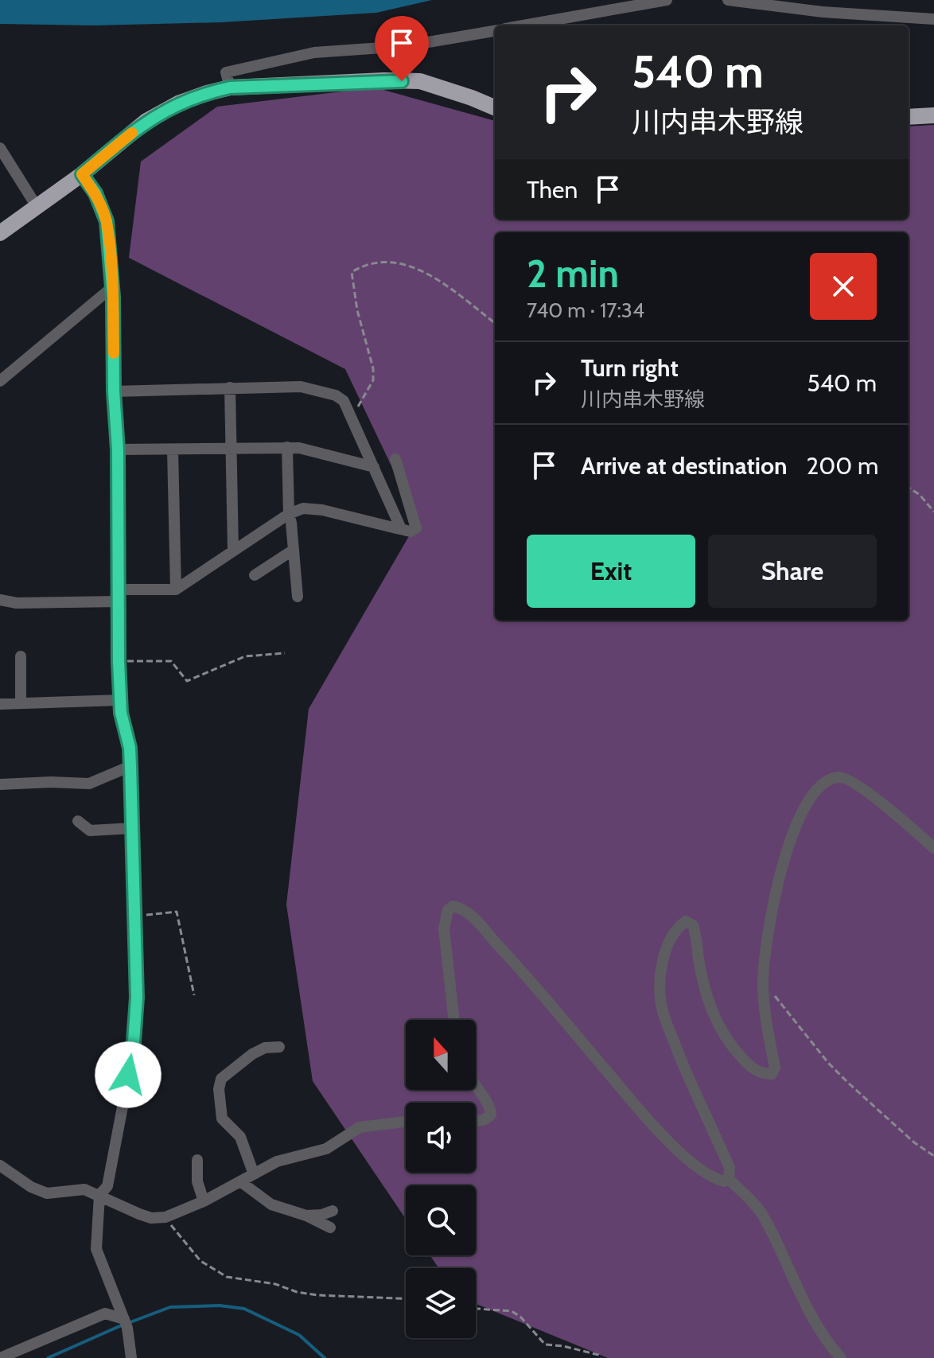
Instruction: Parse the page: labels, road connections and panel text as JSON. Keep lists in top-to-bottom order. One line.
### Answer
{"north":"top","page":{"turn":["540 m","川内串木野線"],"then":"Then","heading":["2 min","740 m · 17:34"],"list":[{"name":"Turn right","note":"川内串木野線","value":"540 m"},{"name":"Arrive at destination","value":"200 m"}],"buttons":["Exit","Share"]}}
